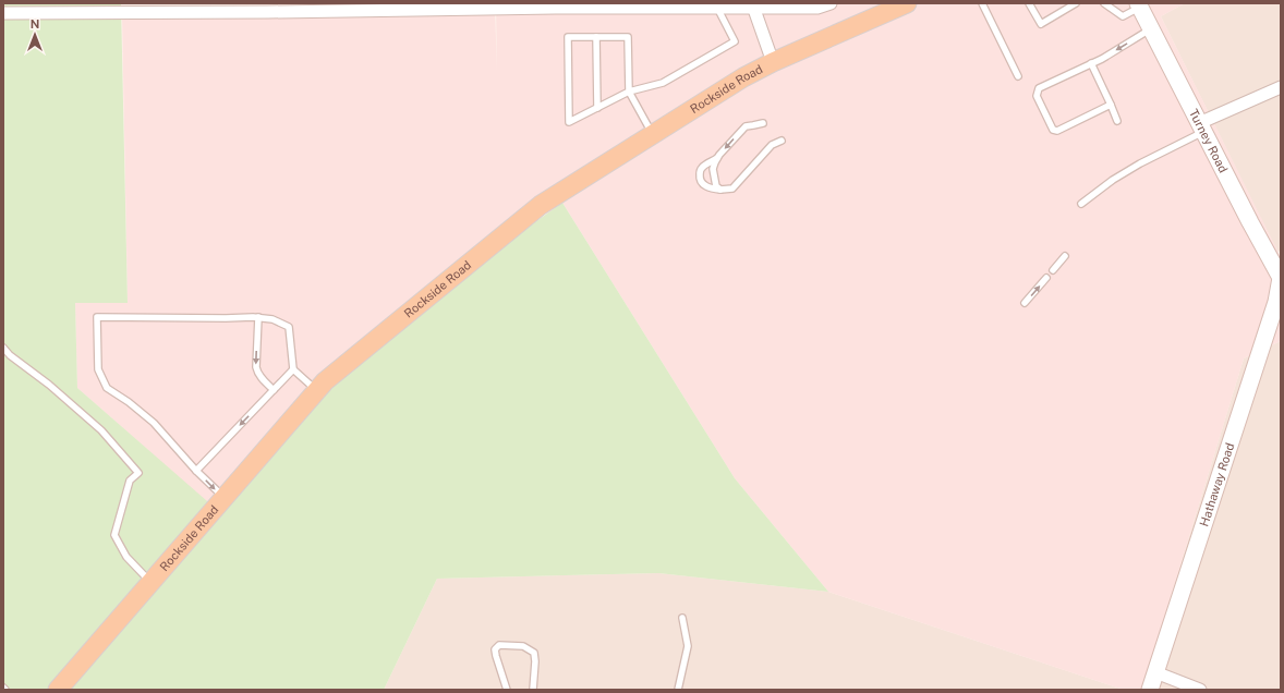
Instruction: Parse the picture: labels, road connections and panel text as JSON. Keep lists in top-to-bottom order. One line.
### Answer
{"streets":{"main road":["Rockside Road"],"street":["Turney Road","Hathaway Road"]},"crossings":[["Turney Road","Hathaway Road"]],"north":"top"}
